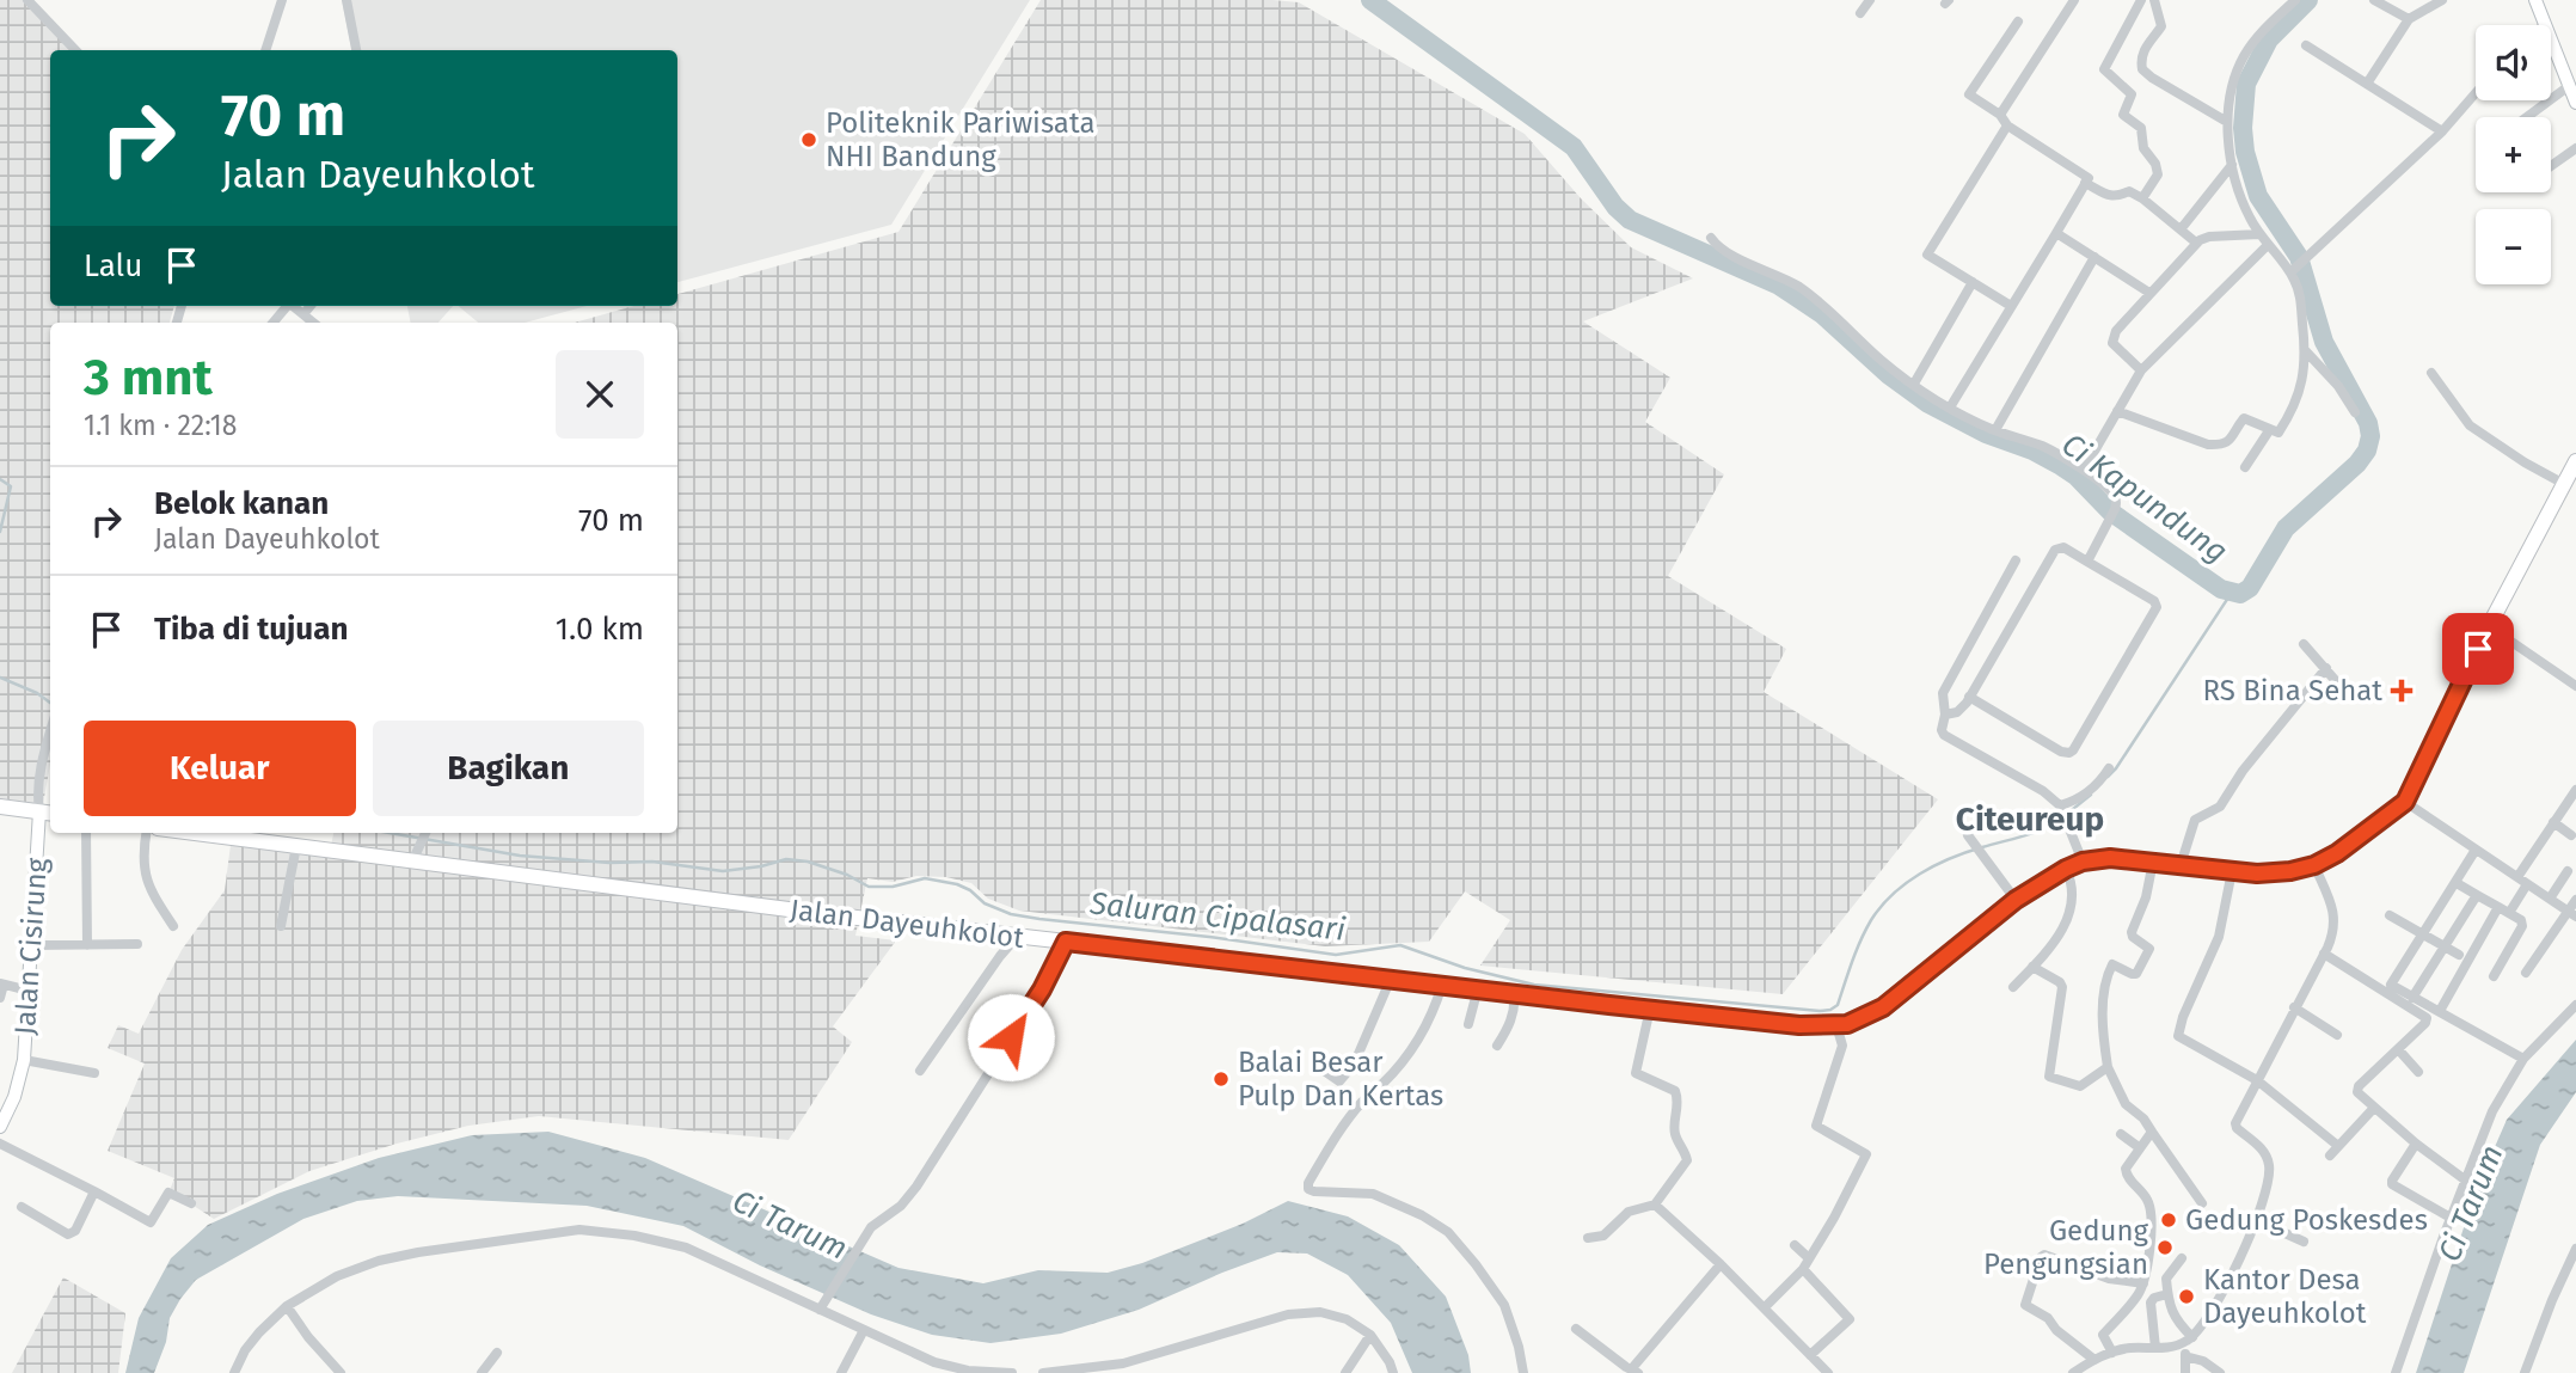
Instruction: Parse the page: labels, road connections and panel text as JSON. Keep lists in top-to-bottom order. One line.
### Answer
{"streets":{"main road":["Jalan Dayeuhkolot","Jalan Cisirung"]},"districts":["Citeureup"],"water":["Ci Kapundung","Saluran Cipalasari","Ci Tarum"],"places":{"other":["Politeknik Pariwisata NHI Bandung","Balai Besar Pulp Dan Kertas","Gedung Poskesdes","Gedung Pengungsian","Kantor Desa Dayeuhkolot"],"health":["RS Bina Sehat"]},"page":{"map_buttons":["+","−"],"turn":["70 m","Jalan Dayeuhkolot"],"then":"Lalu","heading":["3 mnt","1.1 km · 22:18"],"list":[{"name":"Belok kanan","note":"Jalan Dayeuhkolot","value":"70 m"},{"name":"Tiba di tujuan","value":"1.0 km"}],"buttons":["Keluar","Bagikan"]}}
